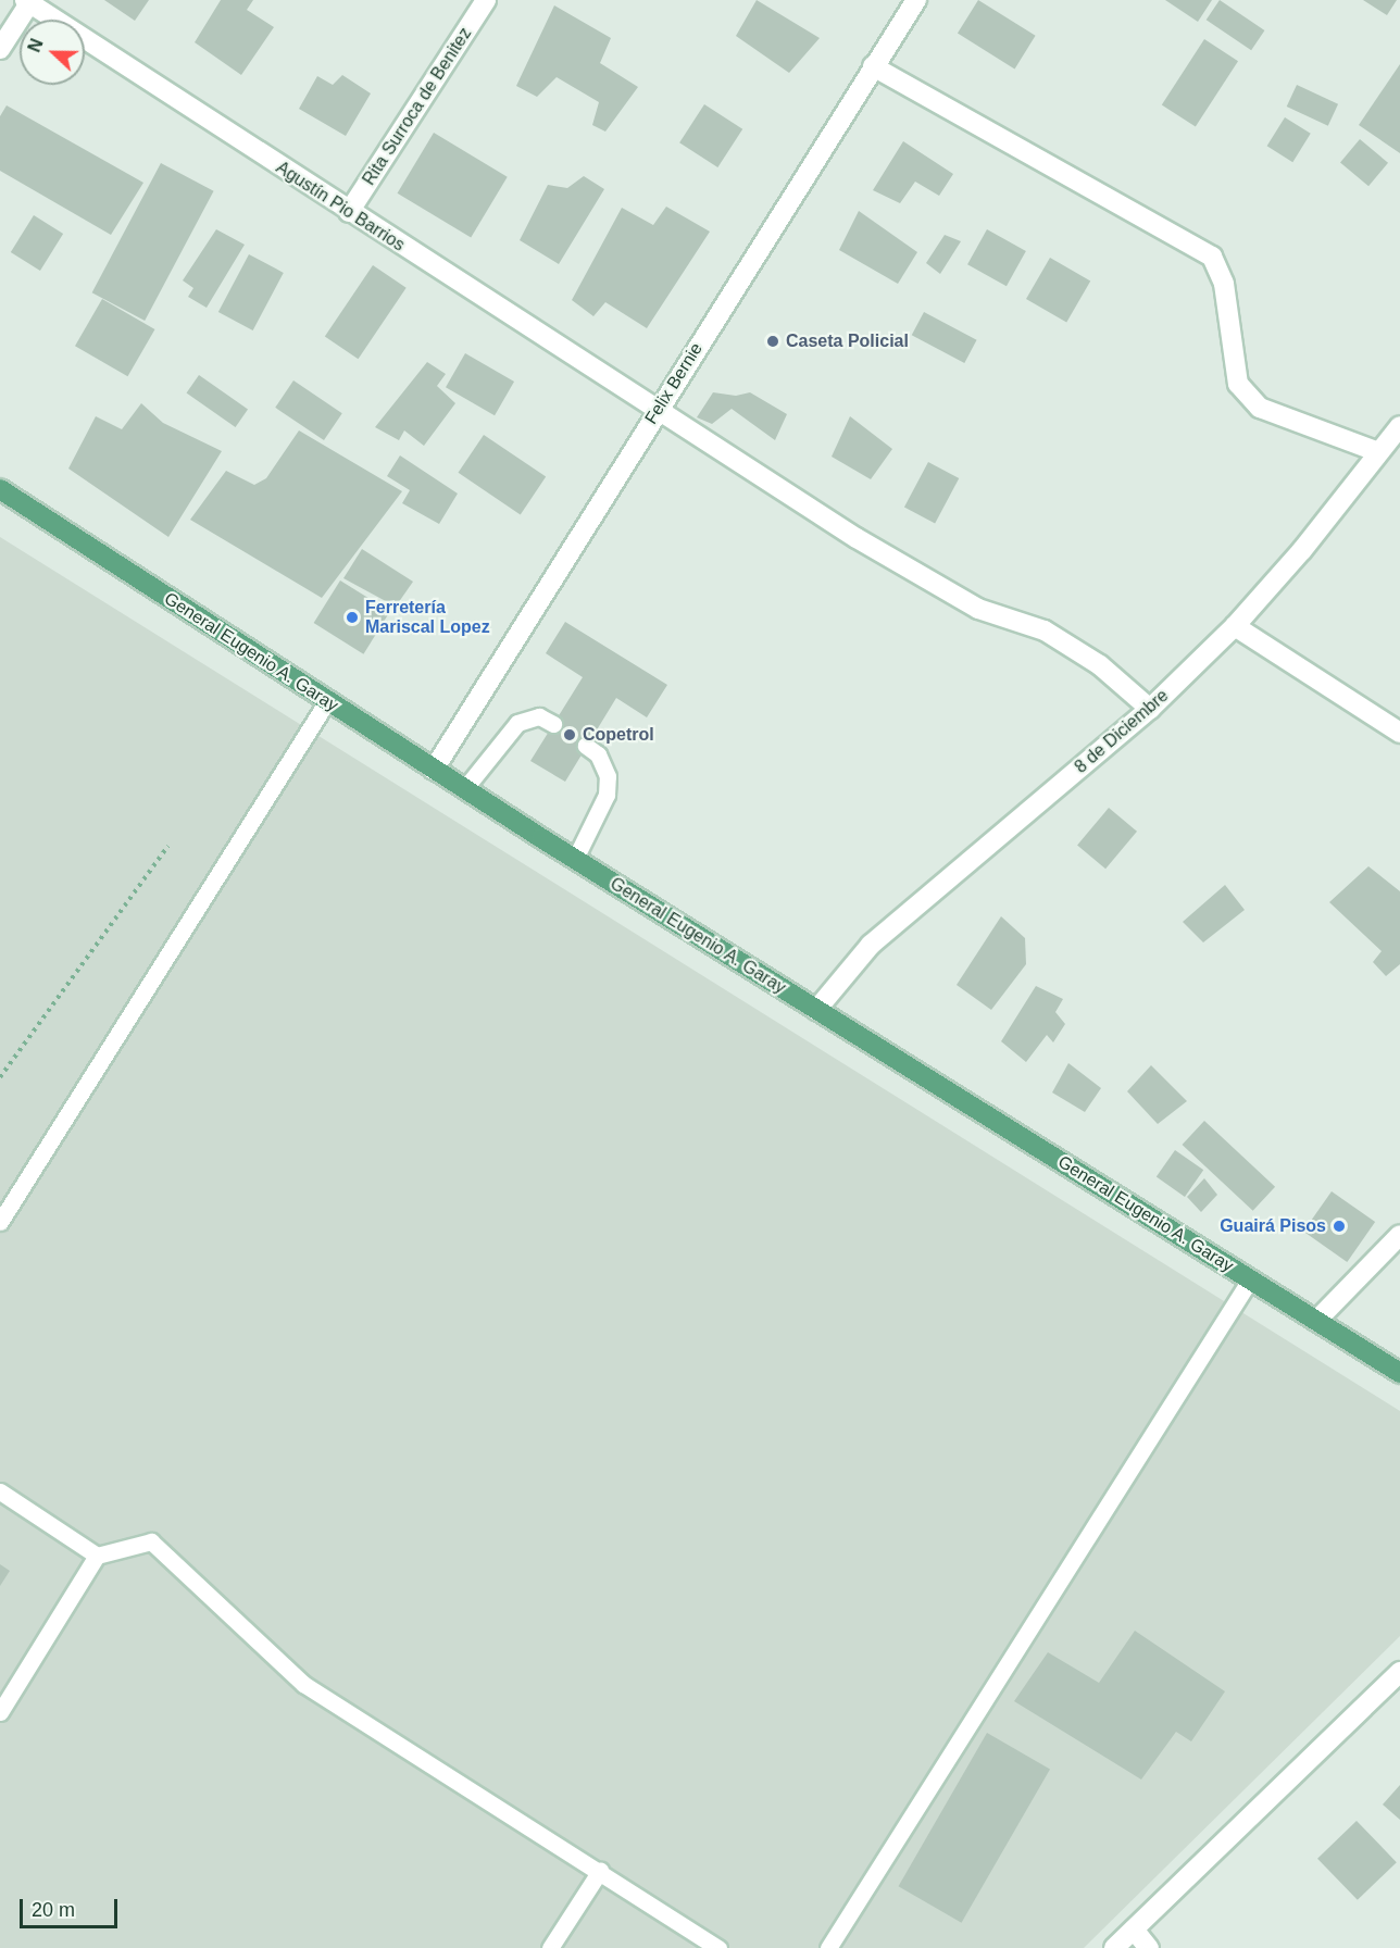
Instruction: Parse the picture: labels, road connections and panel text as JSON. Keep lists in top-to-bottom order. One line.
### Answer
{"streets":{"main road":["General Eugenio A. Garay"],"street":["Rita Surroca de Benitez","Agustín Pio Barrios","Felix Bernie","8 de Diciembre"]},"crossings":[["Rita Surroca de Benitez","Agustín Pio Barrios"],["Agustín Pio Barrios","Felix Bernie"],["Agustín Pio Barrios","8 de Diciembre"],["Felix Bernie","General Eugenio A. Garay"],["General Eugenio A. Garay","8 de Diciembre"]],"places":["Caseta Policial","Ferretería Mariscal Lopez","Copetrol","Guairá Pisos"],"scale_bar":"20 m","north":"left"}
